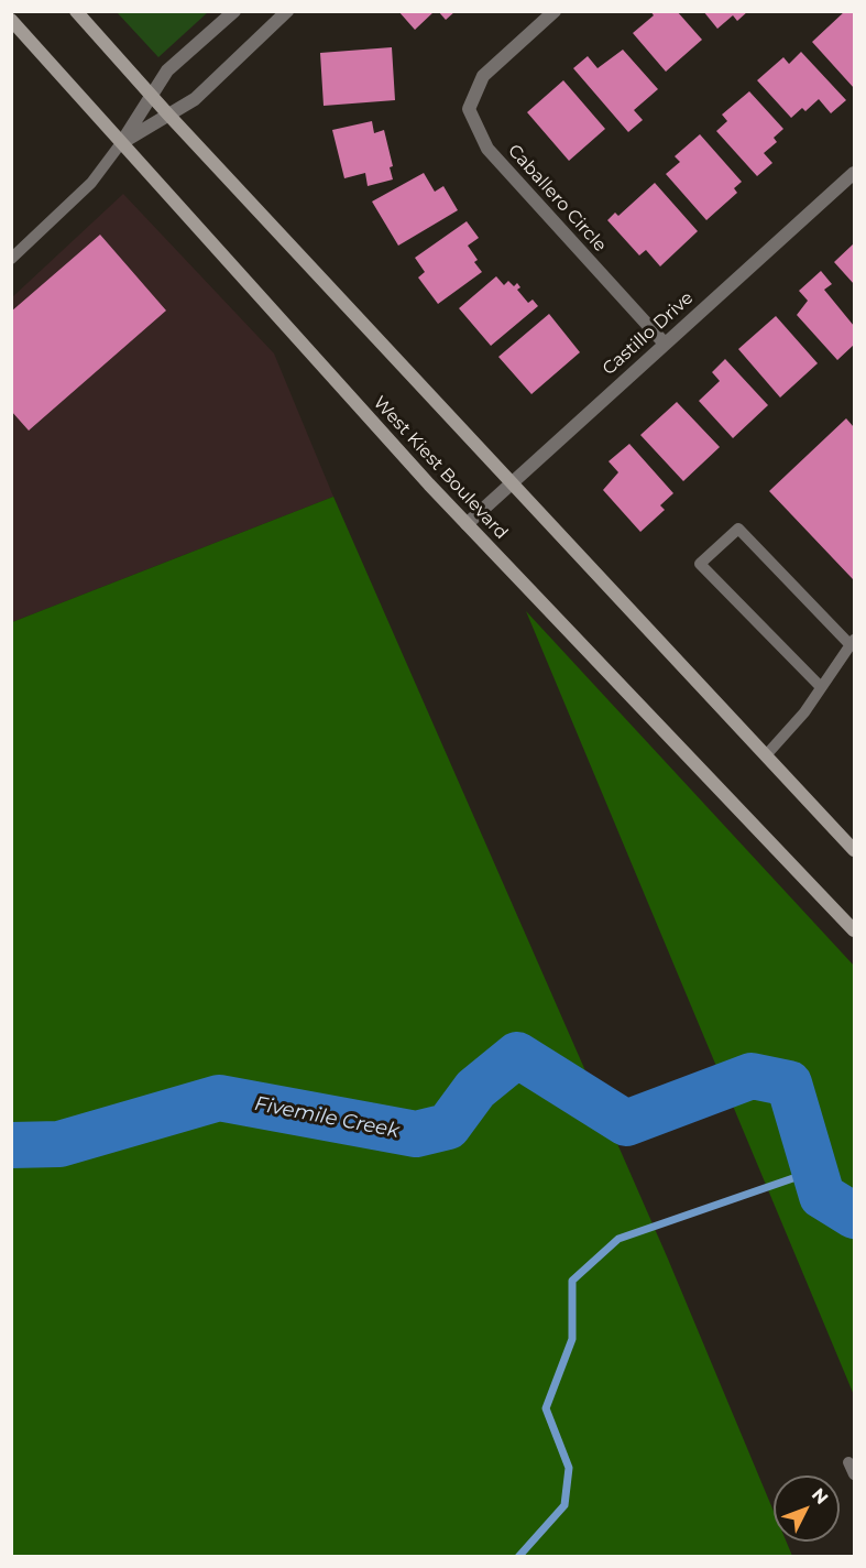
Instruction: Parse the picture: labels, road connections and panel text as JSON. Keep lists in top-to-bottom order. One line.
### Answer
{"streets":{"main road":["West Kiest Boulevard"],"street":["Caballero Circle","Castillo Drive"]},"crossings":[["Caballero Circle","Castillo Drive"],["Castillo Drive","West Kiest Boulevard"]],"water":["Fivemile Creek"],"north":"top right"}
